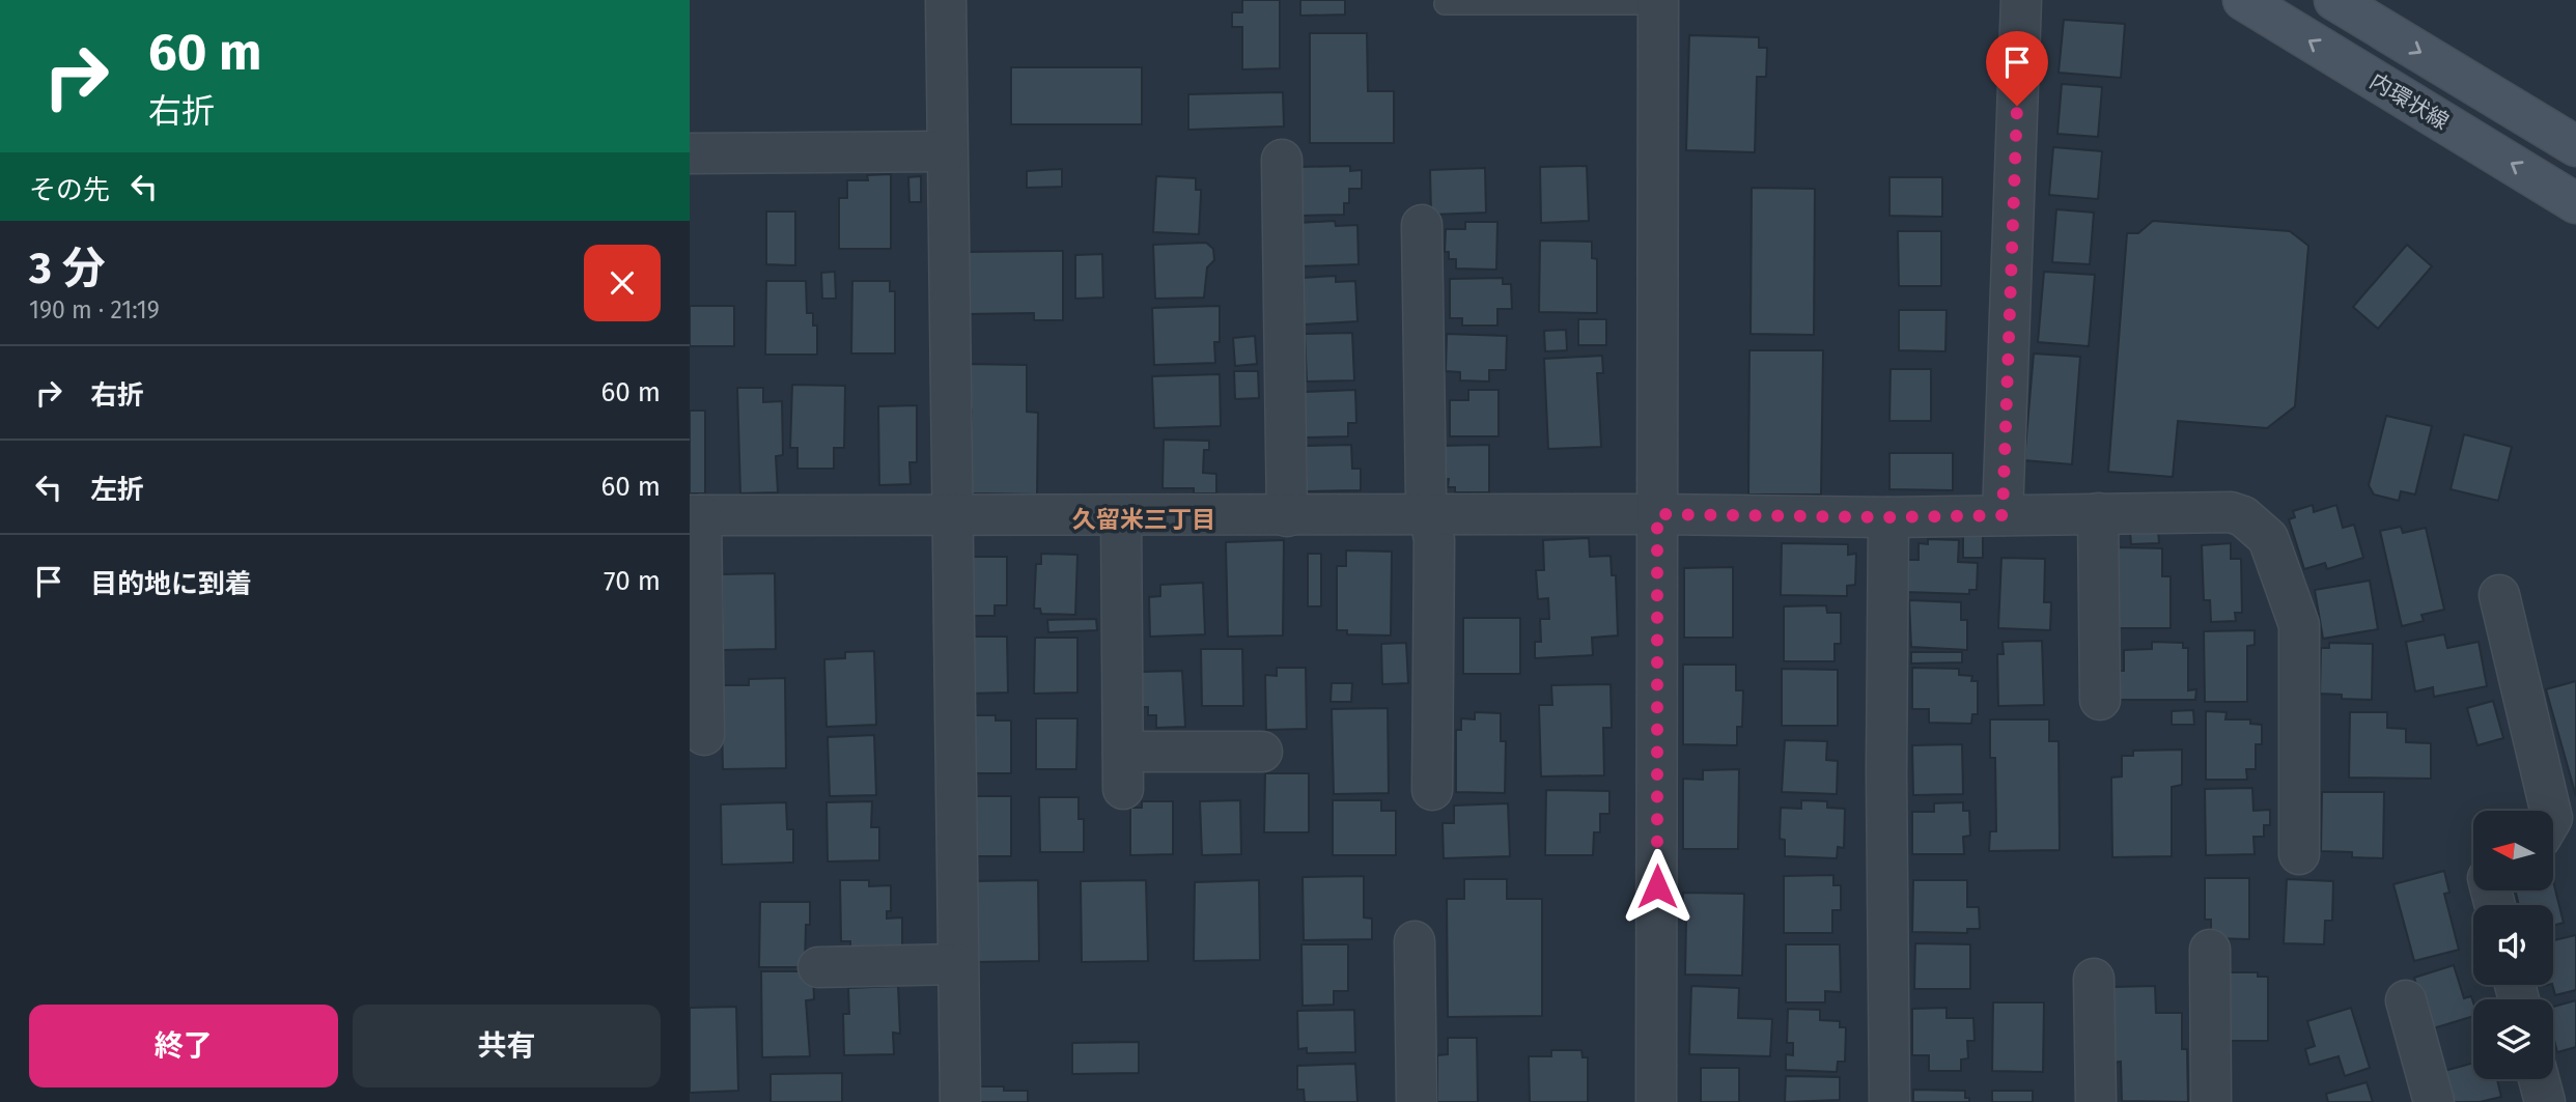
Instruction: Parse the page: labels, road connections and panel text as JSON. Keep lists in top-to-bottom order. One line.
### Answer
{"streets":{"street":["内環状線"]},"districts":["久留米三丁目"],"north":"left","page":{"turn":["60 m","右折"],"then":"その先","heading":["3 分","190 m · 21:19"],"list":[{"name":"右折","value":"60 m"},{"name":"左折","value":"60 m"},{"name":"目的地に到着","value":"70 m"}],"buttons":["終了","共有"]}}
